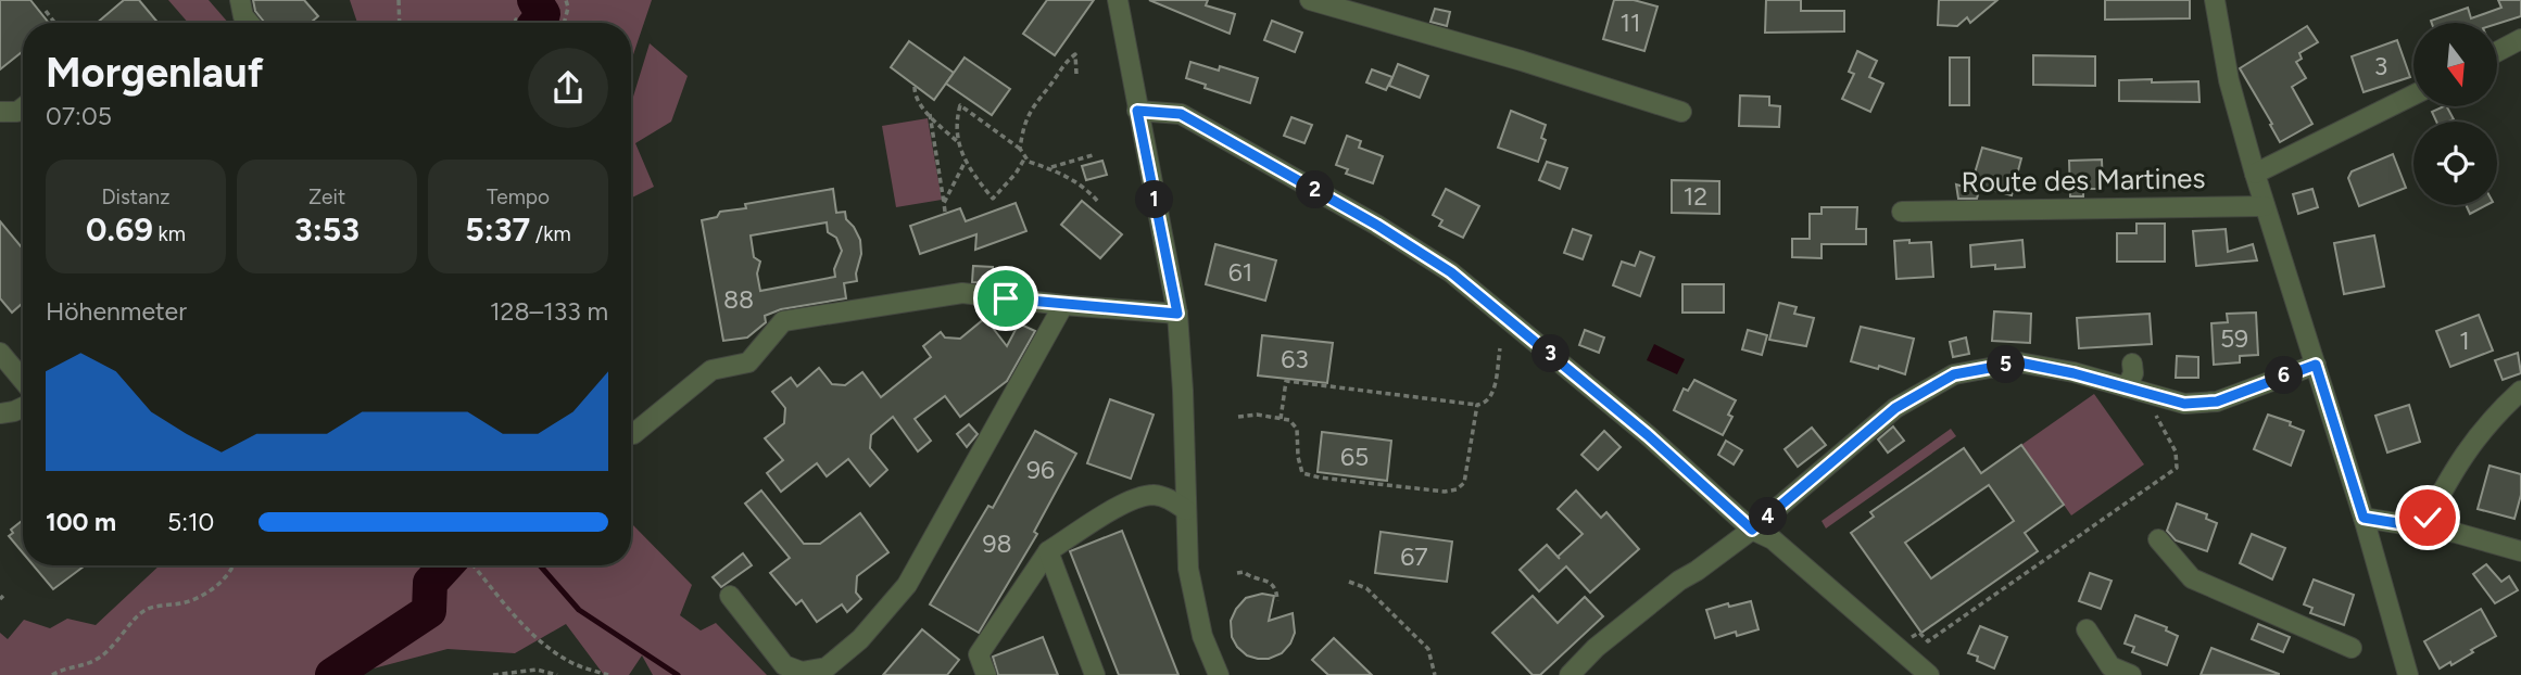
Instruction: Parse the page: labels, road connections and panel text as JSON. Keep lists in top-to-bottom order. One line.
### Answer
{"streets":{"street":["Route des Martines"]},"house_numbers":["11","3","12","61","88","59","1","63","65","96","98","67"],"north":"bottom","page":{"heading":["Morgenlauf","07:05"],"stats":[["Distanz","0.69 km"],["Zeit","3:53"],["Tempo","5:37 /km"]],"pins":["2","1","3","5","6","4"],"chart":["Höhenmeter","128–133 m"],"list":[{"name":"100 m","note":"5:10"}]}}
